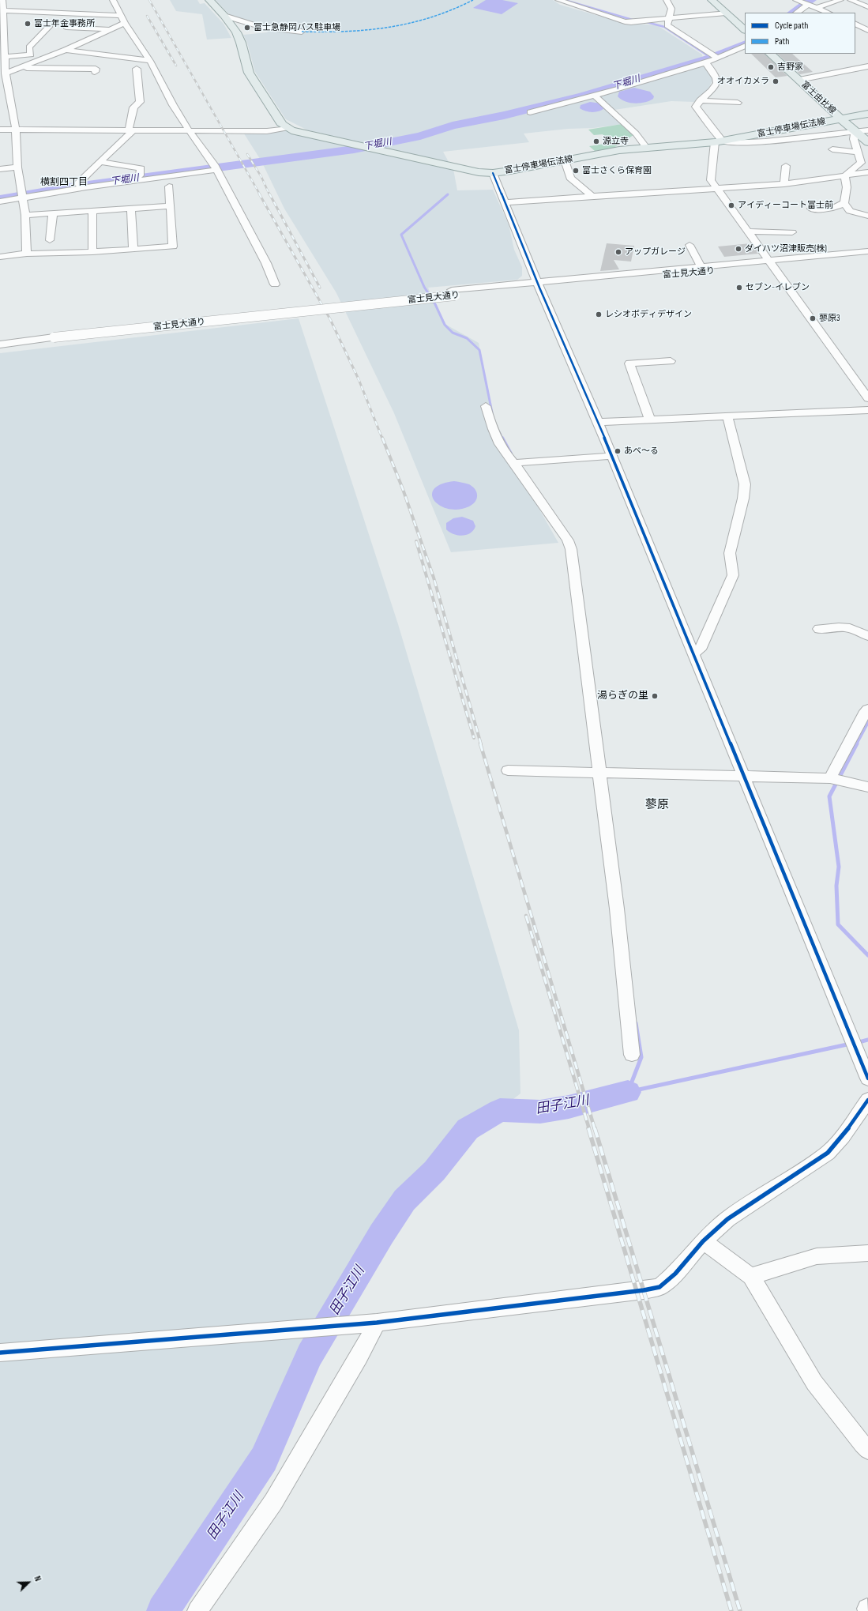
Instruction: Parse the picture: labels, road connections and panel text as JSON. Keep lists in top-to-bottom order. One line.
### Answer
{"streets":{"main road":["富士由比線","富士停車場伝法線"],"street":["富士見大通り"]},"crossings":[["富士由比線","富士停車場伝法線"]],"districts":["横割四丁目","蓼原"],"water":["下堀川","田子江川"],"places":["富士年金事務所","富士急静岡バス駐車場","吉野家","オオイカメラ","源立寺","富士さくら保育園","アイディーコート富士前","ダイハツ沼津販売(株)","アップガレージ","セブン-イレブン","レシオボディデザイン","蓼原3","あべ〜る","湯らぎの里"],"legend":["Cycle path","Path"],"north":"top right"}
